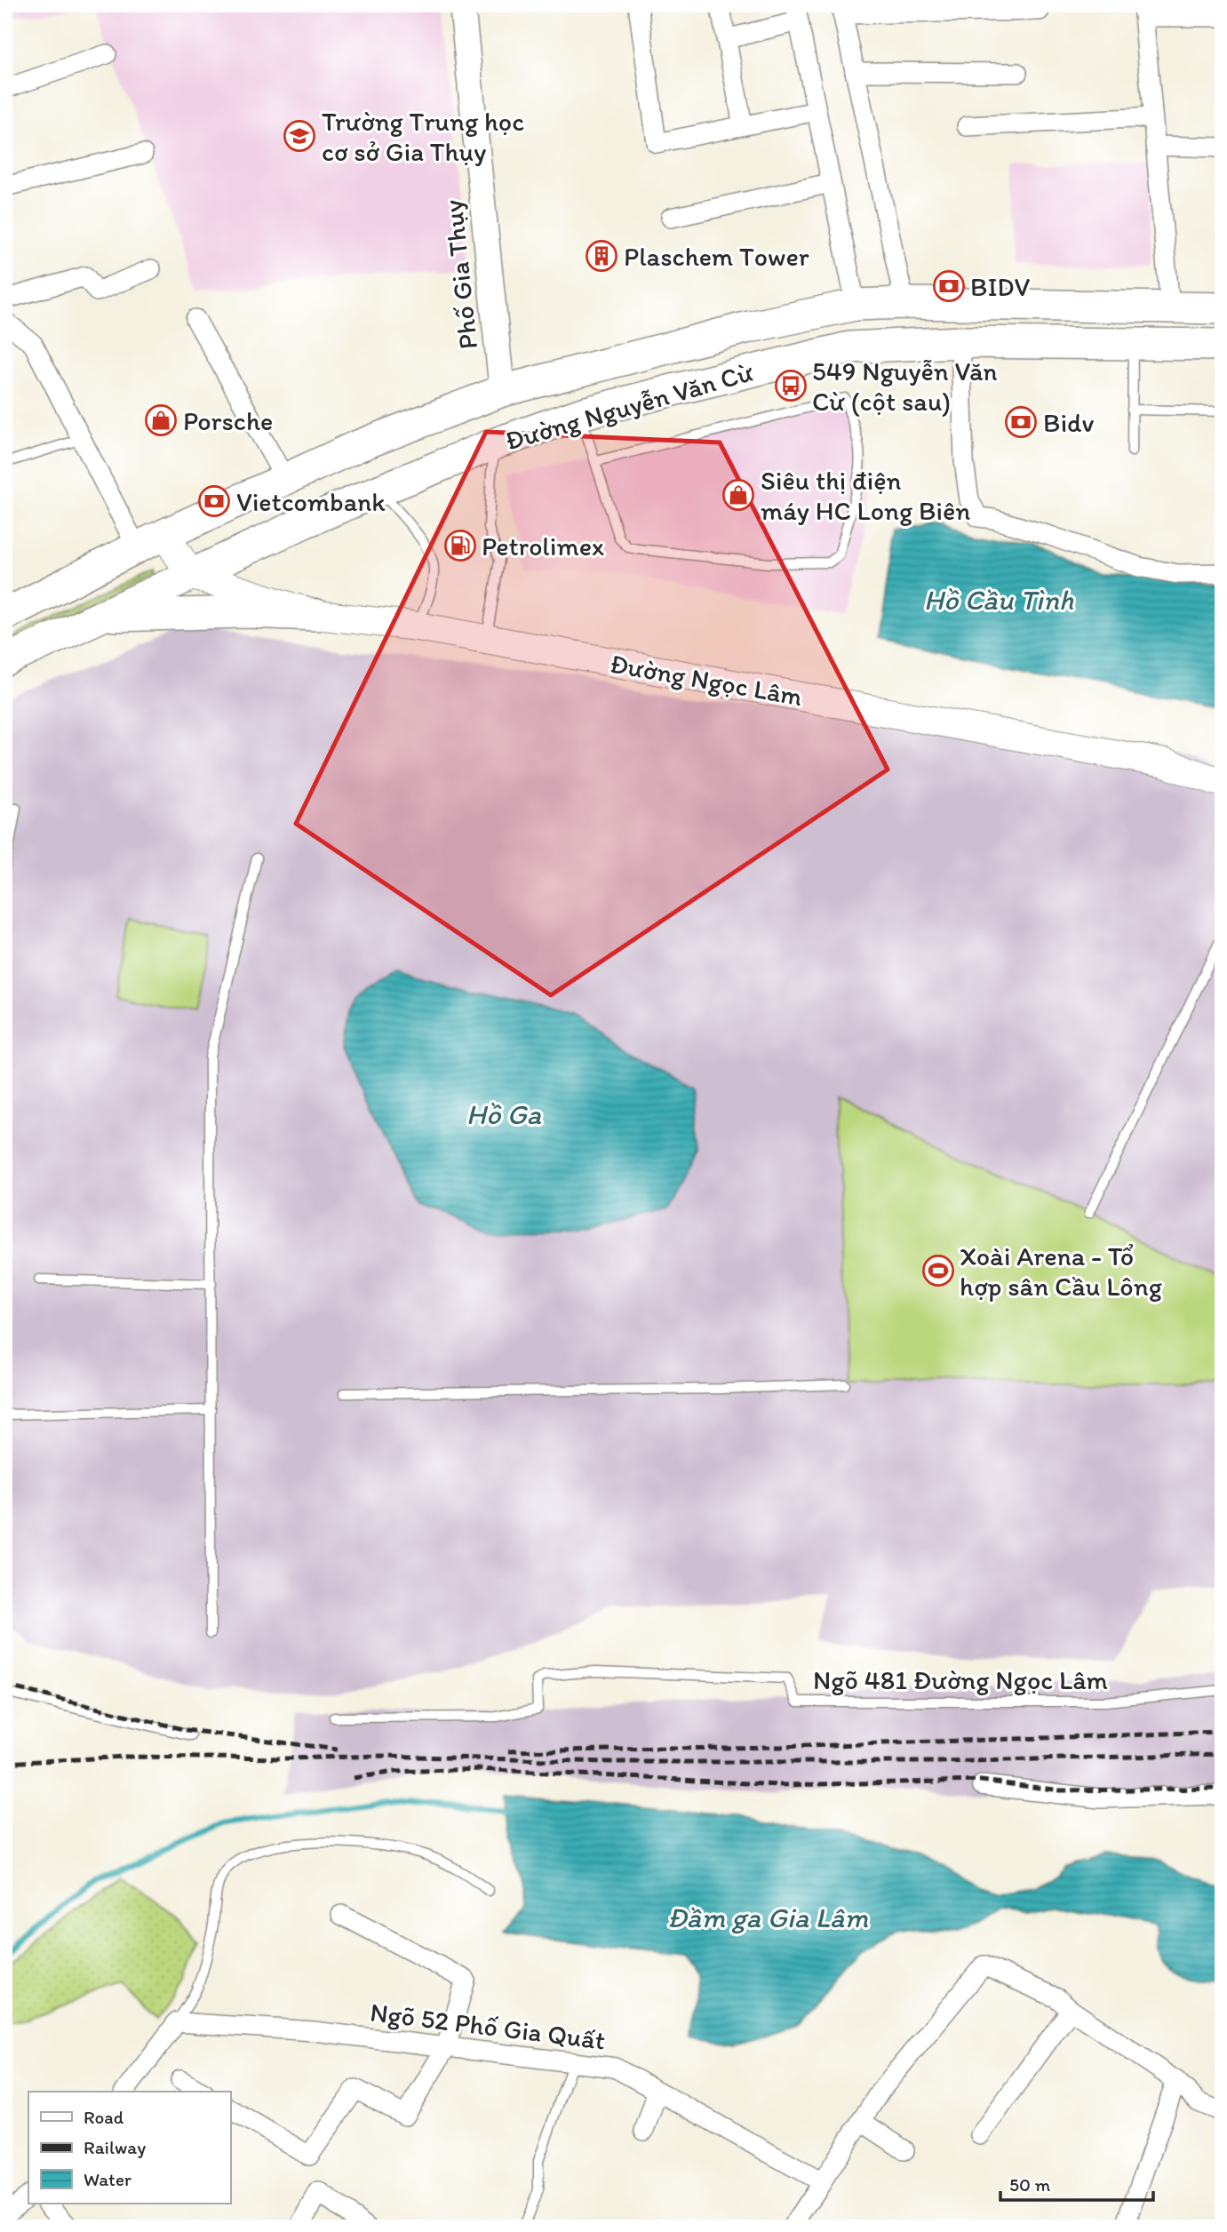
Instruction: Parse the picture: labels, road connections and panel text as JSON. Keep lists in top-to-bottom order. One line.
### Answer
{"streets":{"main road":["Đường Nguyễn Văn Cừ","Đường Ngọc Lâm"],"street":["Phố Gia Thụy","Ngõ 52 Phố Gia Quất"],"lane":["Ngõ 481 Đường Ngọc Lâm"]},"crossings":[["Phố Gia Thụy","Đường Nguyễn Văn Cừ"],["Đường Nguyễn Văn Cừ","Đường Ngọc Lâm"]],"water":["Hồ Cầu Tình","Hồ Ga","Đầm ga Gia Lâm"],"places":{"school or university":["Trường Trung học cơ sở Gia Thụy"],"building":["Plaschem Tower"],"bank":["BIDV","Bidv","Vietcombank"],"bus stop":["549 Nguyễn Văn Cừ (cột sau)"],"shop":["Porsche","Siêu thị điện máy HC Long Biên"],"fuel station":["Petrolimex"],"sports":["Xoài Arena - Tổ hợp sân Cầu Lông"]},"legend":["Road","Railway","Water"],"scale_bar":"50 m"}
